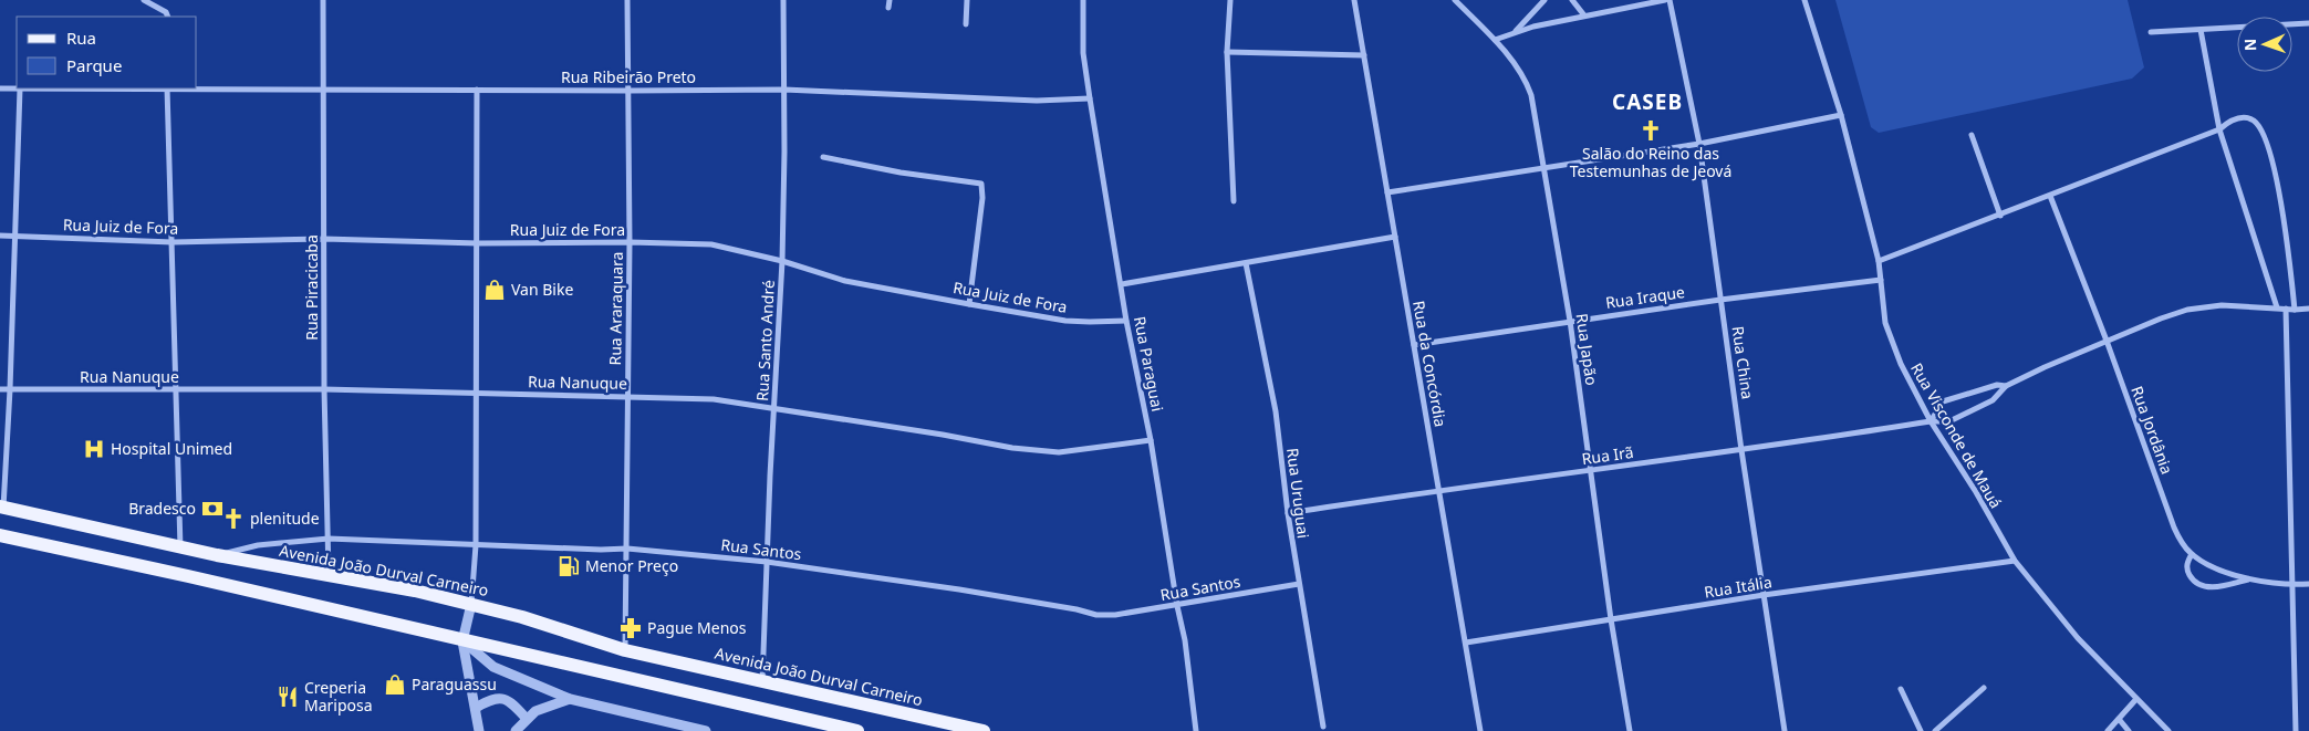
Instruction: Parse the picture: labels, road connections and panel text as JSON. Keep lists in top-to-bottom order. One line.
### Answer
{"streets":{"main road":["Avenida João Durval Carneiro"],"street":["Rua Ribeirão Preto","Rua Juiz de Fora","Rua Piracicaba","Rua Iraque","Rua Araraquara","Rua Santo André","Rua Japão","Rua China","Rua Paraguai","Rua da Concórdia","Rua Nanuque","Rua Jordânia","Rua Visconde de Mauá","Rua Irã","Rua Uruguai","Rua Santos","Rua Itália"]},"crossings":[["Rua Ribeirão Preto","Rua Piracicaba"],["Rua Ribeirão Preto","Rua Araraquara"],["Rua Ribeirão Preto","Rua Santo André"],["Rua Ribeirão Preto","Rua Paraguai"],["Rua Juiz de Fora","Rua Piracicaba"],["Rua Juiz de Fora","Rua Araraquara"],["Rua Juiz de Fora","Rua Santo André"],["Rua Juiz de Fora","Rua Paraguai"],["Rua Piracicaba","Rua Nanuque"],["Rua Piracicaba","Rua Santos"],["Rua Piracicaba","Avenida João Durval Carneiro"],["Rua Iraque","Rua Japão"],["Rua Iraque","Rua China"],["Rua Iraque","Rua da Concórdia"],["Rua Iraque","Rua Visconde de Mauá"],["Rua Araraquara","Rua Nanuque"],["Rua Araraquara","Rua Santos"],["Rua Araraquara","Avenida João Durval Carneiro"],["Rua Santo André","Rua Nanuque"],["Rua Santo André","Rua Santos"],["Rua Santo André","Avenida João Durval Carneiro"],["Rua Japão","Rua Irã"],["Rua Japão","Rua Itália"],["Rua China","Rua Irã"],["Rua China","Rua Itália"],["Rua Paraguai","Rua Nanuque"],["Rua Paraguai","Rua Santos"],["Rua da Concórdia","Rua Irã"],["Rua da Concórdia","Rua Itália"],["Rua Jordânia","Rua Irã"],["Rua Visconde de Mauá","Rua Irã"],["Rua Visconde de Mauá","Rua Itália"],["Rua Irã","Rua Uruguai"],["Rua Uruguai","Rua Santos"],["Rua Santos","Avenida João Durval Carneiro"]],"districts":["CASEB"],"places":{"church":["Salão do Reino das Testemunhas de Jeová","plenitude"],"shop":["Van Bike","Paraguassu"],"hospital":["Hospital Unimed"],"bank":["Bradesco"],"fuel station":["Menor Preço"],"pharmacy":["Pague Menos"],"restaurant":["Creperia Mariposa"]},"legend":["Rua","Parque"],"north":"left"}
